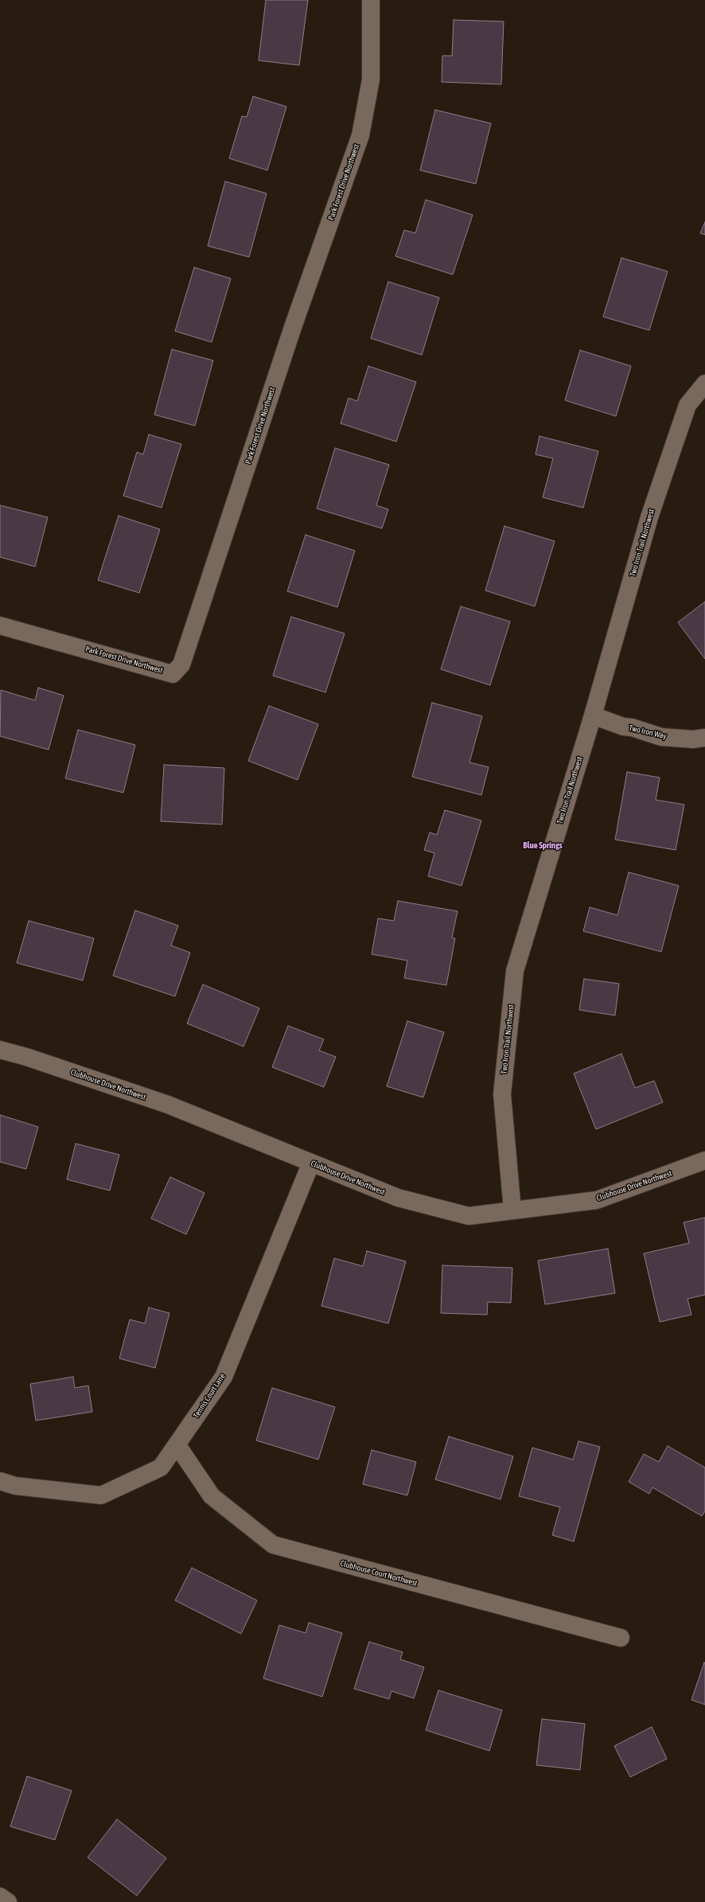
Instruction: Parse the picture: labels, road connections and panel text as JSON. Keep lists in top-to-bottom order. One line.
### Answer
{"streets":{"street":["Park Forest Drive Northwest","Two Iron Trail Northwest","Two Iron Way","Clubhouse Drive Northwest","Tennis Court Lane","Clubhouse Court Northwest"]},"crossings":[["Two Iron Trail Northwest","Two Iron Way"],["Two Iron Trail Northwest","Clubhouse Drive Northwest"],["Clubhouse Drive Northwest","Tennis Court Lane"],["Tennis Court Lane","Clubhouse Court Northwest"]],"districts":["Blue Springs"]}
